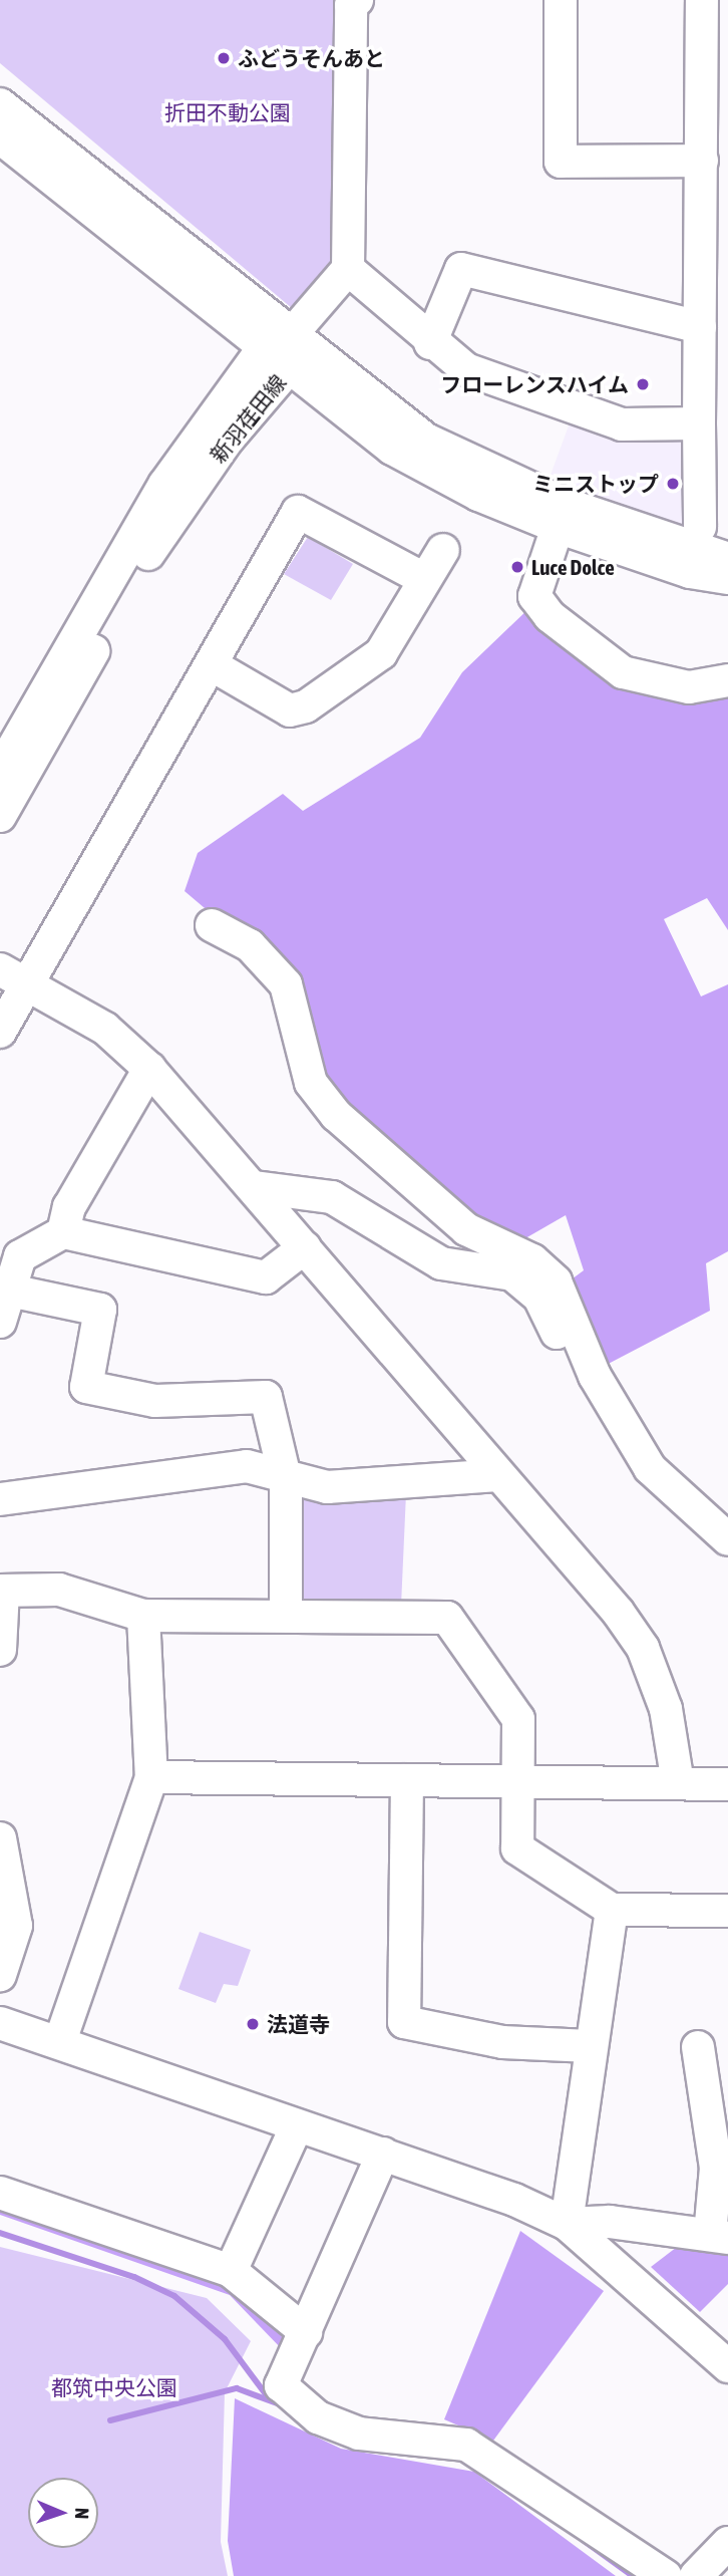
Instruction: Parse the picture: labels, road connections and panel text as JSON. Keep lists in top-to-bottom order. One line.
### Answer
{"streets":{"street":["新羽荏田線"]},"parks":["折田不動公園","都筑中央公園"],"places":["ふどうそんあと","フローレンスハイム","ミニストップ","Luce Dolce","法道寺"],"north":"right"}
